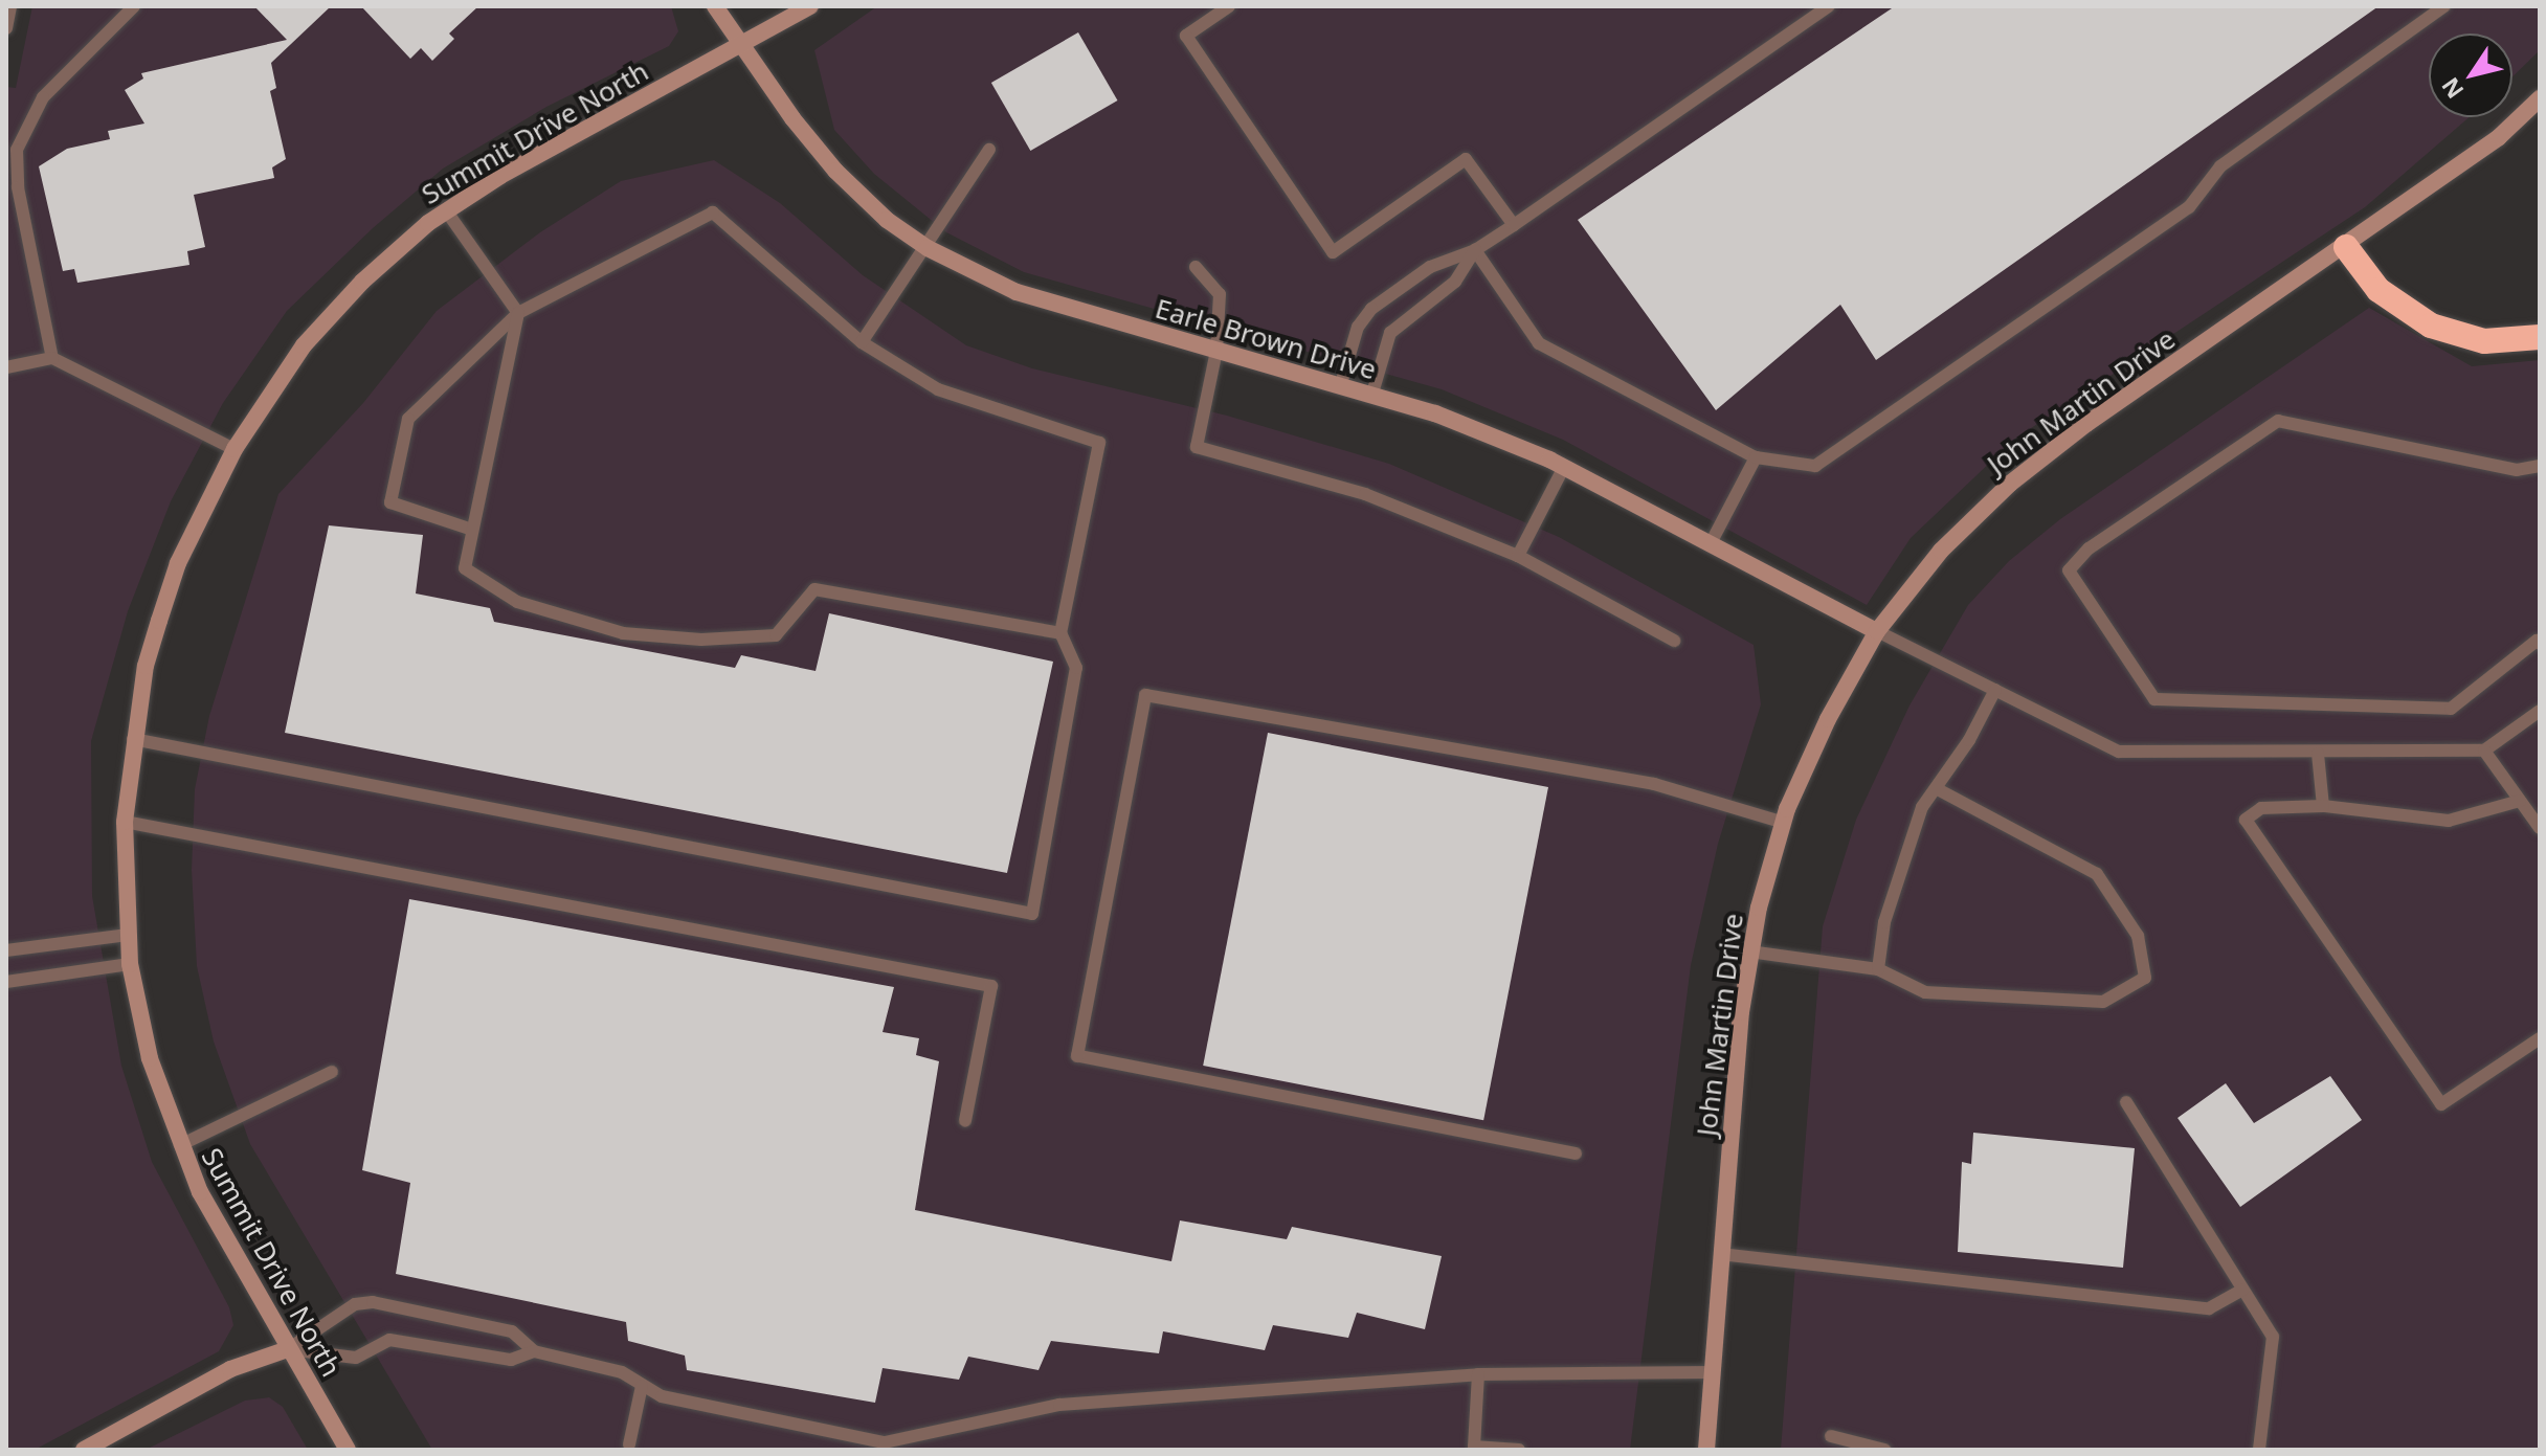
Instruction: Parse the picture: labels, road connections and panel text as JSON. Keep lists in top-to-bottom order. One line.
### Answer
{"streets":{"street":["Summit Drive North","Earle Brown Drive","John Martin Drive"]},"crossings":[["Summit Drive North","Earle Brown Drive"],["Earle Brown Drive","John Martin Drive"]],"north":"bottom left"}
